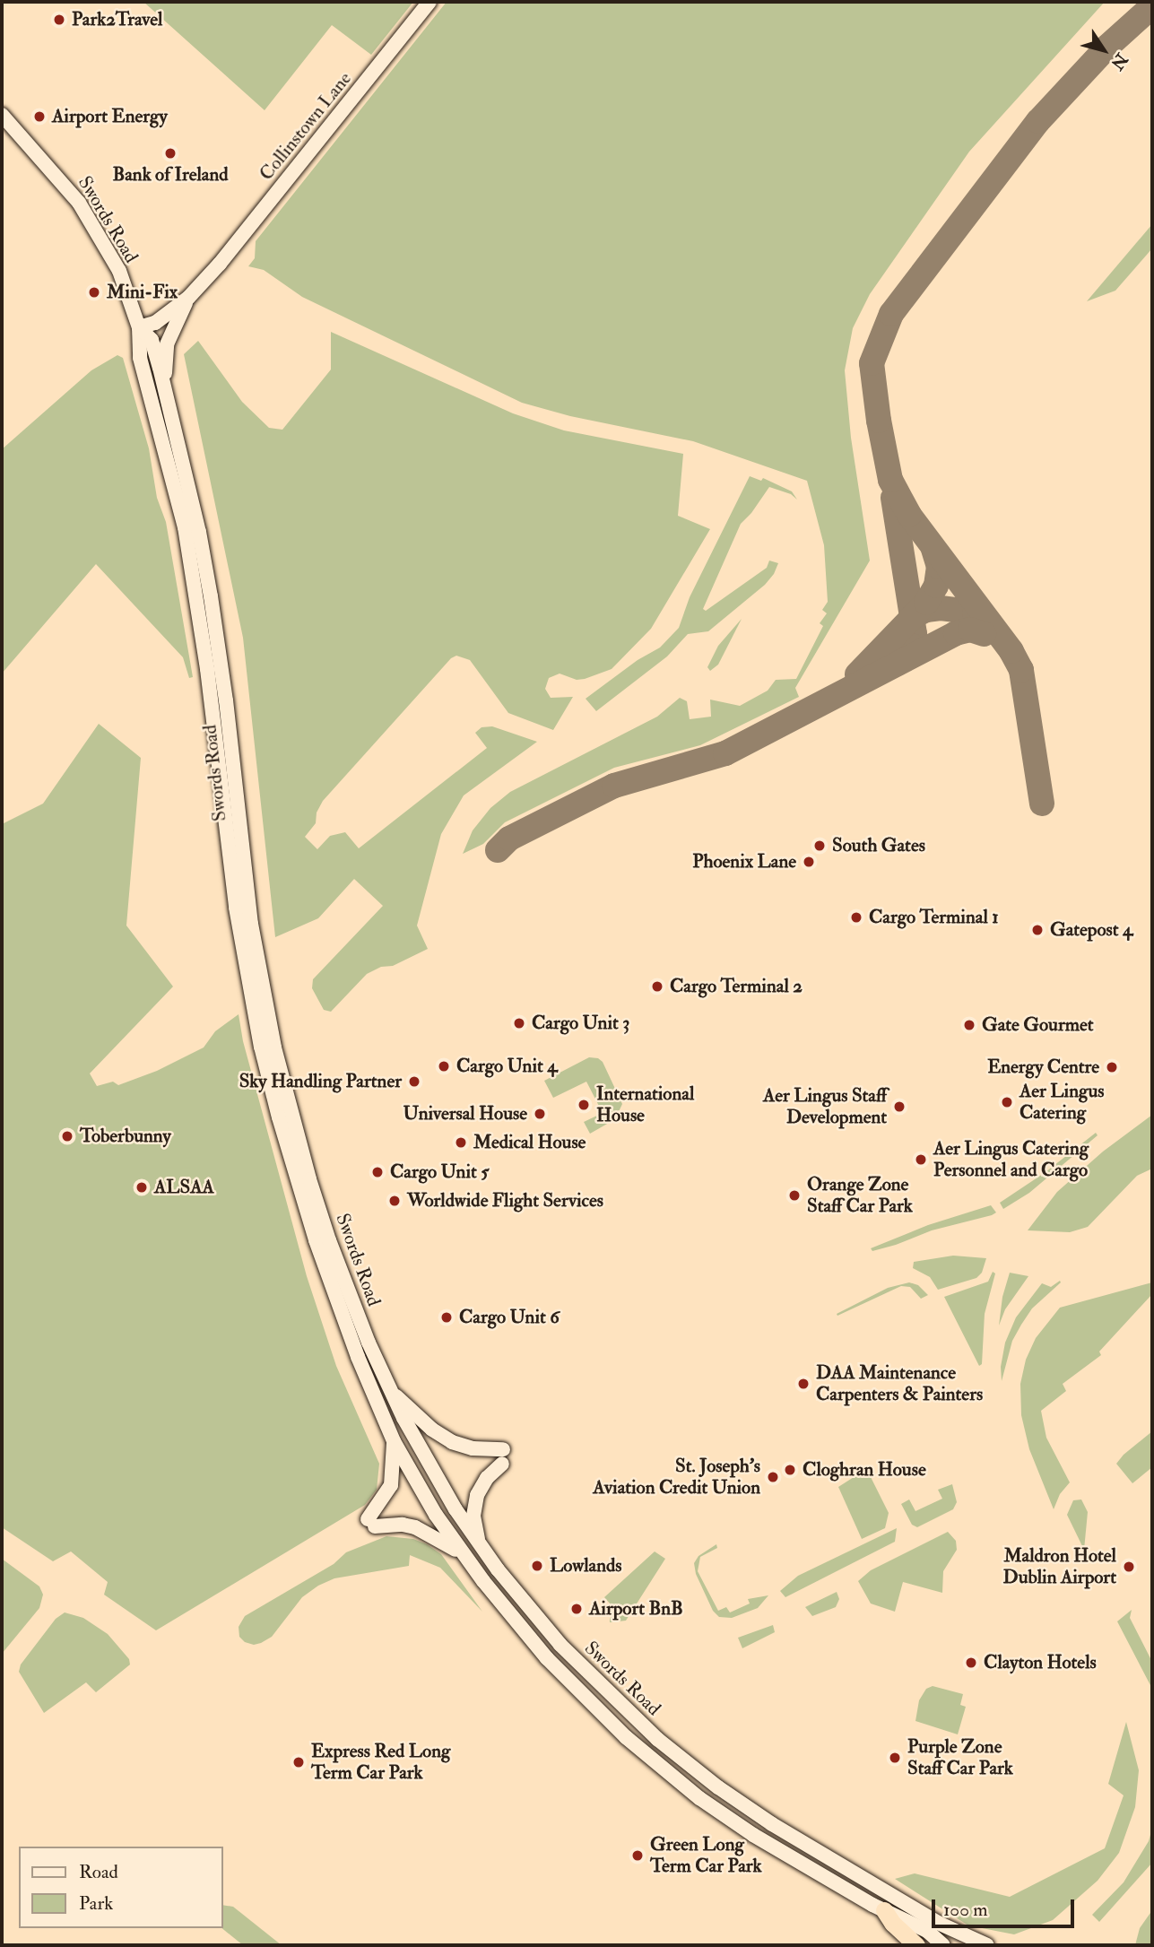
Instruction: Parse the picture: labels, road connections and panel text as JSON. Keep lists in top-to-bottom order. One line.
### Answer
{"streets":{"main road":["Collinstown Lane","Swords Road"]},"crossings":[["Collinstown Lane","Swords Road"]],"places":["Park2Travel","Airport Energy","Bank of Ireland","Mini-Fix","South Gates","Phoenix Lane","Cargo Terminal 1","Gatepost 4","Cargo Terminal 2","Cargo Unit 3","Gate Gourmet","Cargo Unit 4","Energy Centre","Sky Handling Partner","Aer Lingus Catering","International House","Aer Lingus Staff Development","Universal House","Toberbunny","Medical House","Aer Lingus Catering Personnel and Cargo","Cargo Unit 5","ALSAA","Orange Zone Staff Car Park","Worldwide Flight Services","Cargo Unit 6","DAA Maintenance Carpenters & Painters","Cloghran House","St. Joseph's Aviation Credit Union","Lowlands","Maldron Hotel Dublin Airport","Airport BnB","Clayton Hotels","Purple Zone Staff Car Park","Express Red Long Term Car Park","Green Long Term Car Park"],"legend":["Road","Park"],"scale_bar":"100 m","north":"bottom right"}
